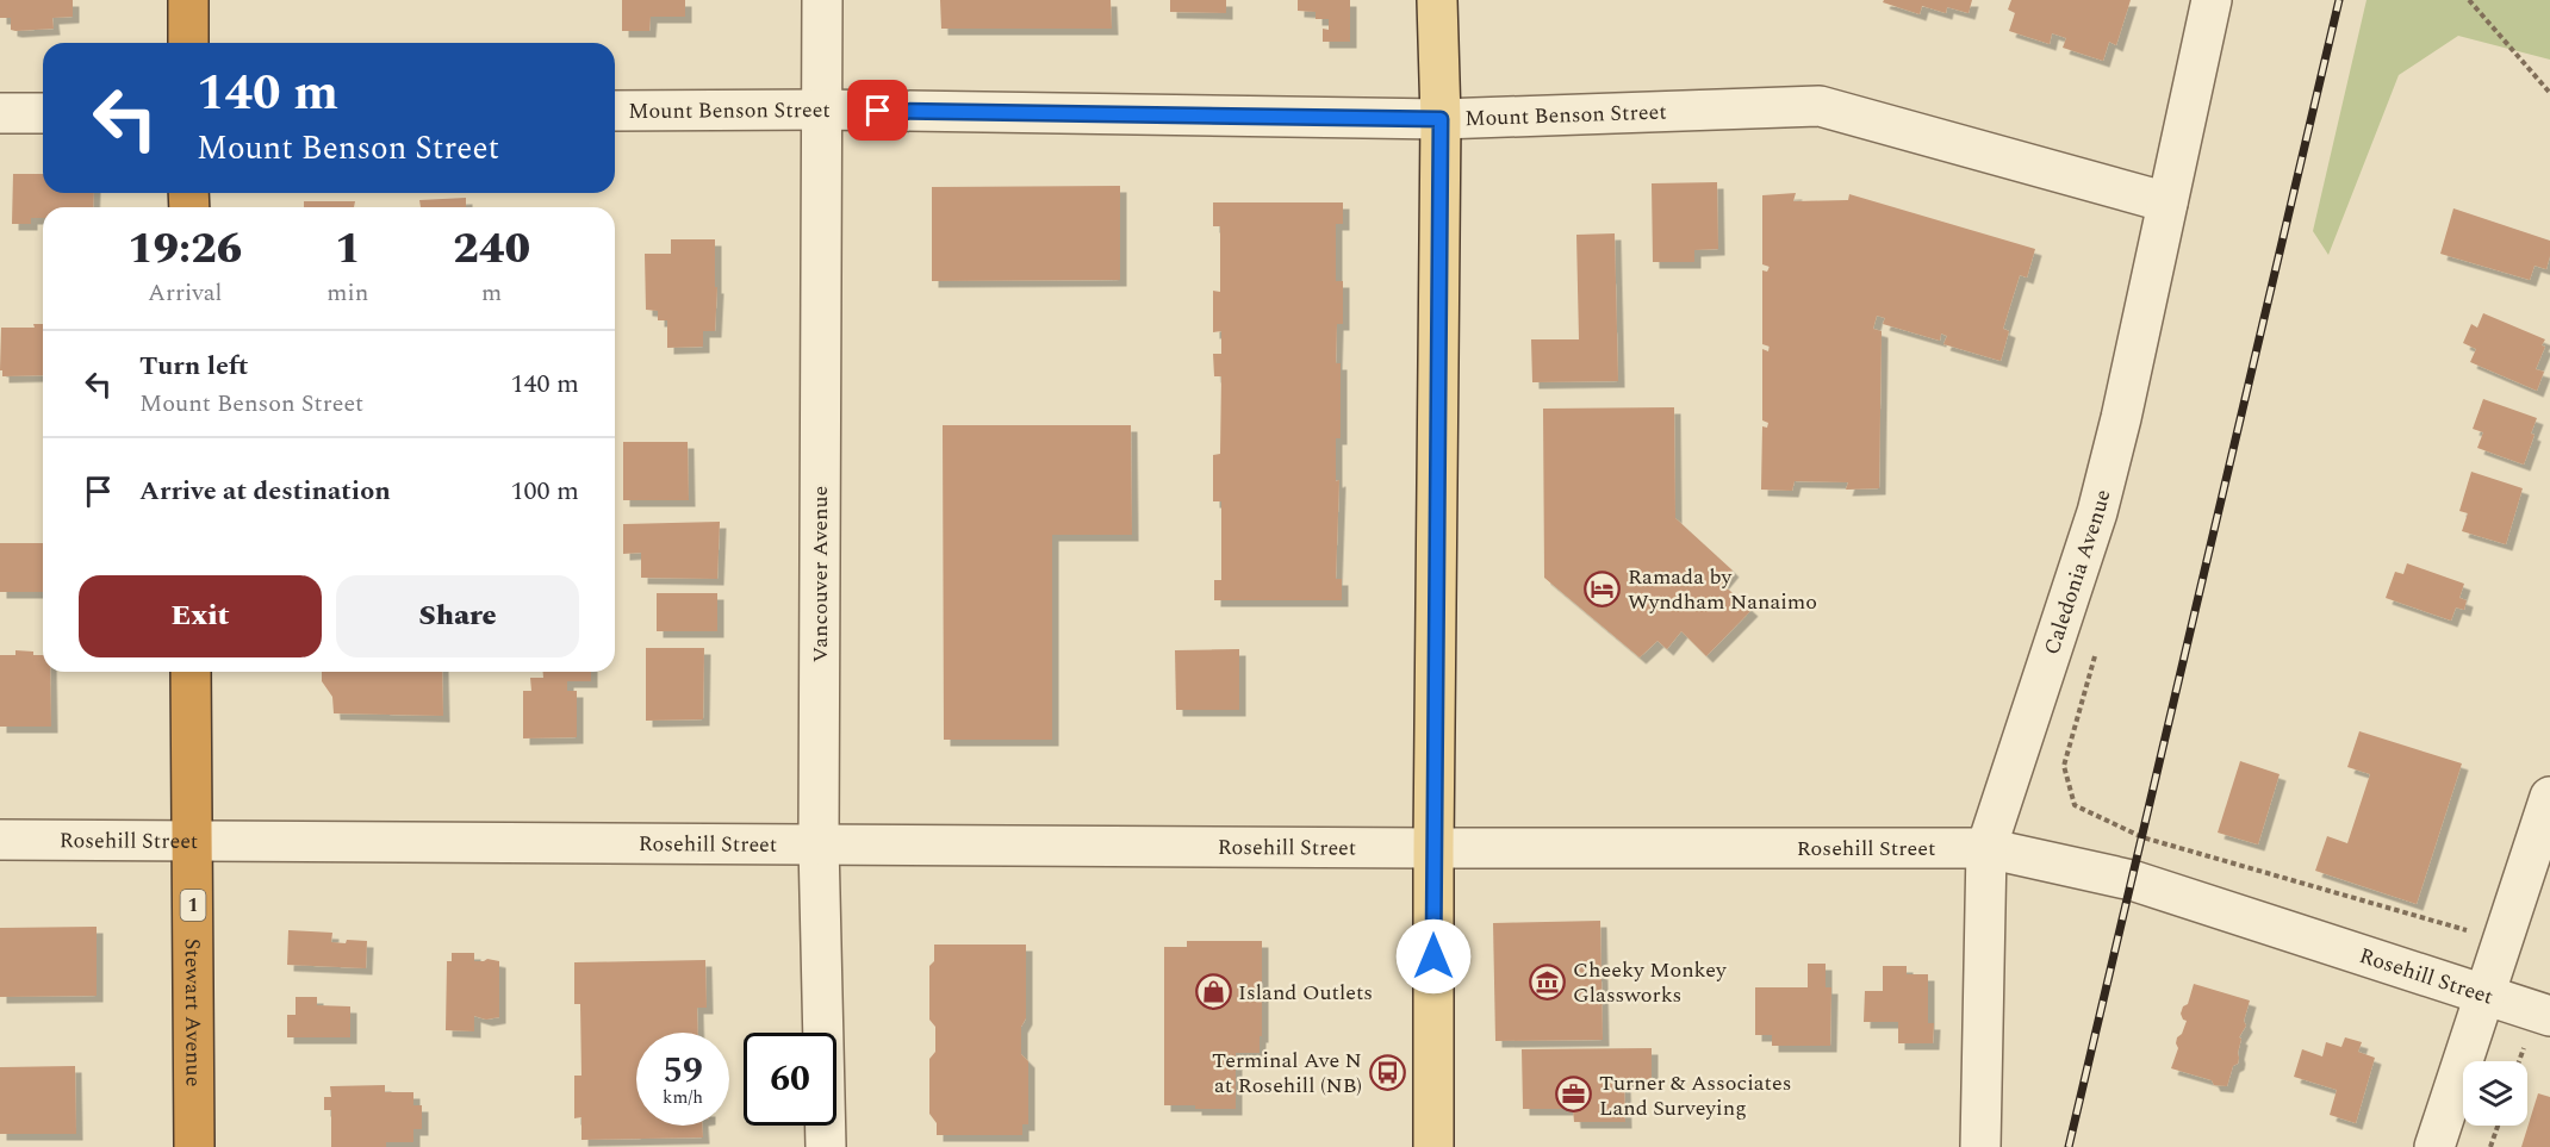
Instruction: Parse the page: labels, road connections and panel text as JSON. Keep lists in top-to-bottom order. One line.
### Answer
{"streets":{"highway":["1","Stewart Avenue"],"street":["Mount Benson Street","Caledonia Avenue","Vancouver Avenue","Rosehill Street"]},"crossings":[["Mount Benson Street","Caledonia Avenue"],["Mount Benson Street","Vancouver Avenue"],["Caledonia Avenue","Rosehill Street"],["Vancouver Avenue","Rosehill Street"],["Rosehill Street","Stewart Avenue"]],"places":{"hotel":["Ramada by Wyndham Nanaimo"],"museum":["Cheeky Monkey Glassworks"],"shop":["Island Outlets"],"bus stop":["Terminal Ave N at Rosehill (NB)"],"office":["Turner & Associates Land Surveying"]},"page":{"turn":["140 m","Mount Benson Street"],"eta":["19:26","Arrival","1","min","240","m"],"list":[{"name":"Turn left","note":"Mount Benson Street","value":"140 m"},{"name":"Arrive at destination","value":"100 m"}],"buttons":["Exit","Share"],"speed":"59 km/h","limit":"60"}}
